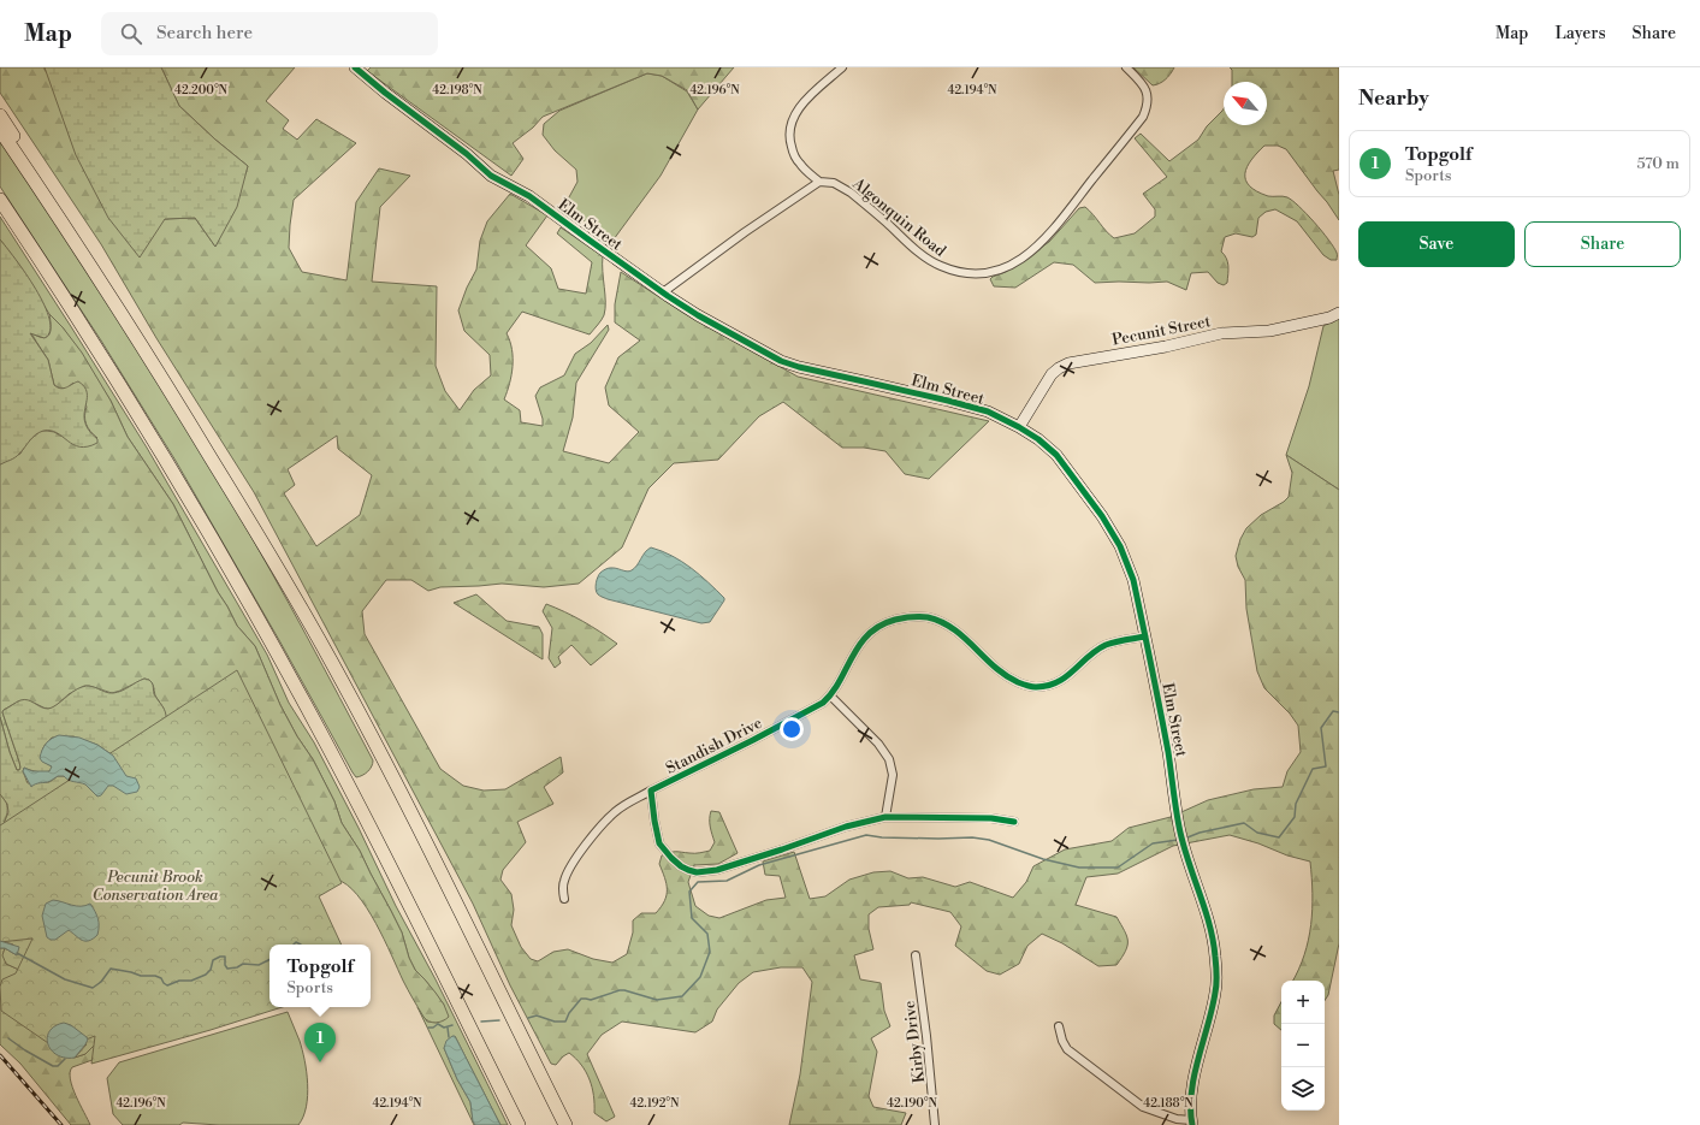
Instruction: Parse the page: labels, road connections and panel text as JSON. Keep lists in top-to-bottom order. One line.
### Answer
{"streets":{"street":["Algonquin Road","Elm Street","Pecunit Street","Standish Drive","Kirby Drive"]},"crossings":[["Elm Street","Pecunit Street"],["Elm Street","Standish Drive"]],"parks":["Pecunit Brook Conservation Area"],"north":"top left","page":{"header":"Map","search":"Search here","nav":["Map","Layers","Share"],"heading":"Nearby","list":[{"mark":"1","name":"Topgolf","note":"Sports","value":"570 m"}],"buttons":["Save","Share"],"popup":["Topgolf","Sports"],"map_buttons":["+","−"],"pins":"1"},"coordinates":["42.200°N","42.198°N","42.196°N","42.194°N","42.192°N","42.190°N","42.188°N"]}
